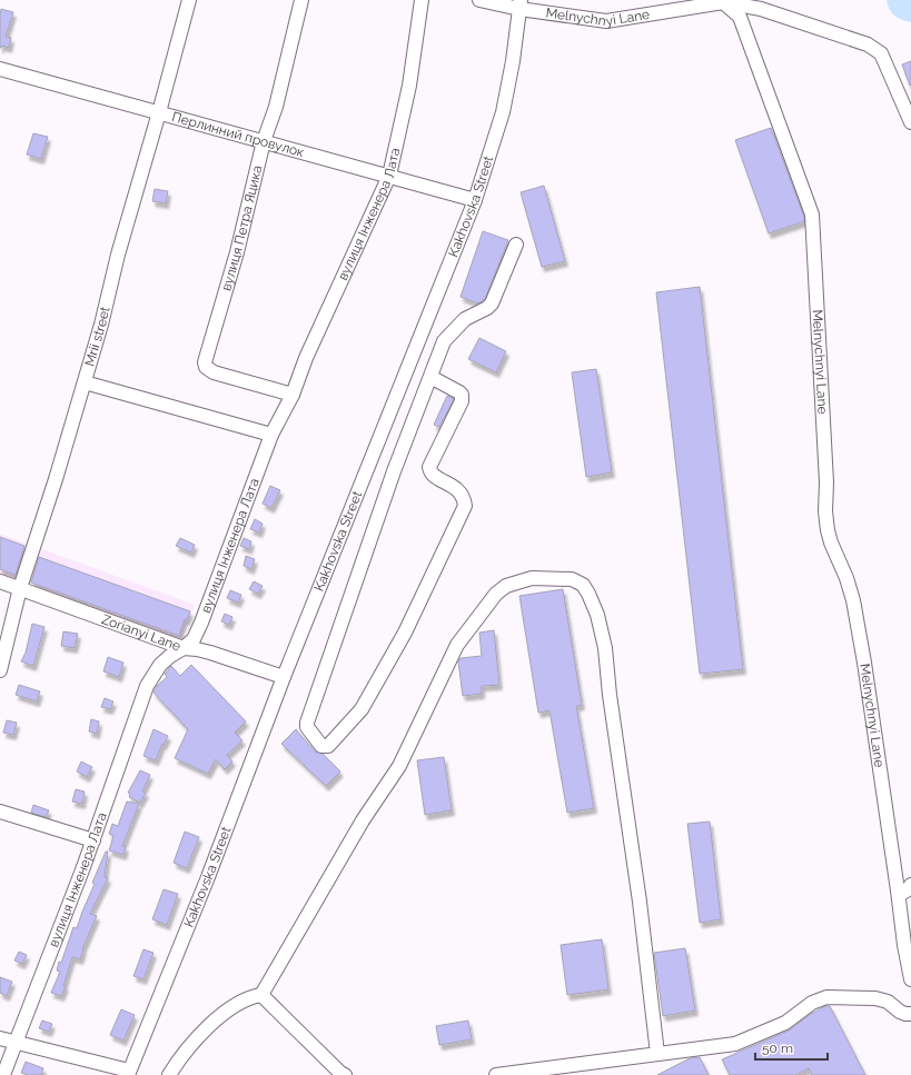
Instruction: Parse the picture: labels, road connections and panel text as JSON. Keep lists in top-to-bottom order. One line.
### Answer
{"streets":{"street":["Melnychnyi Lane","Перлинний провулок","Kakhovska Street","вулиця Інженера Лата","вулиця Петра Яцика","Mrii street","Zorianyi Lane"]},"crossings":[["Melnychnyi Lane","Kakhovska Street"],["Перлинний провулок","Kakhovska Street"],["Перлинний провулок","вулиця Інженера Лата"],["Перлинний провулок","вулиця Петра Яцика"],["Перлинний провулок","Mrii street"],["Kakhovska Street","Zorianyi Lane"],["вулиця Інженера Лата","вулиця Петра Яцика"],["вулиця Інженера Лата","Zorianyi Lane"],["Mrii street","Zorianyi Lane"]],"scale_bar":"50 m"}
